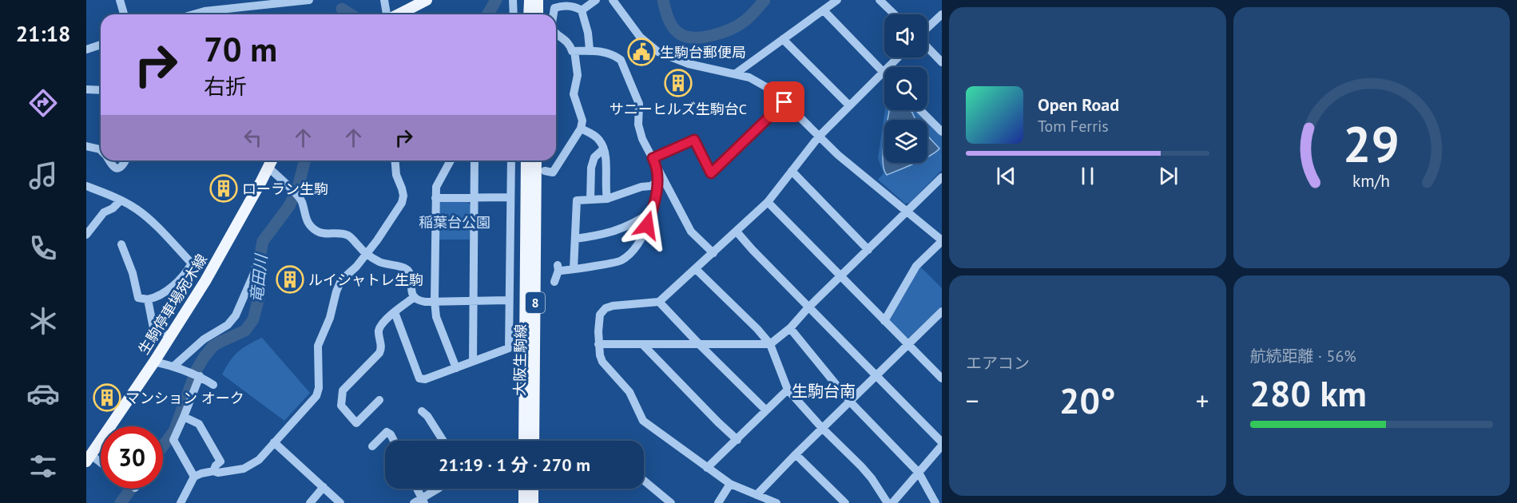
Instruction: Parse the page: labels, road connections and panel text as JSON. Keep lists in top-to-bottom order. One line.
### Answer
{"streets":{"main road":["8","生駒停車場宛木線","大阪生駒線"]},"districts":["生駒台南"],"water":["竜田川"],"parks":["稲葉台公園"],"places":{"public building":["生駒台郵便局"],"building":["サニーヒルズ生駒台C","ローラン生駒","ルイシャトレ生駒","マンション オーク"]},"page":{"tabs":"21:18","turn":["70 m","右折"],"song":["Open Road","Tom Ferris"],"tile":["エアコン",["航続距離 · 56%","280 km"]],"heat":["−","20°","+"],"limit":"30","trip":"21:19 · 1 分 · 270 m","gauge":["29","km/h"]}}
